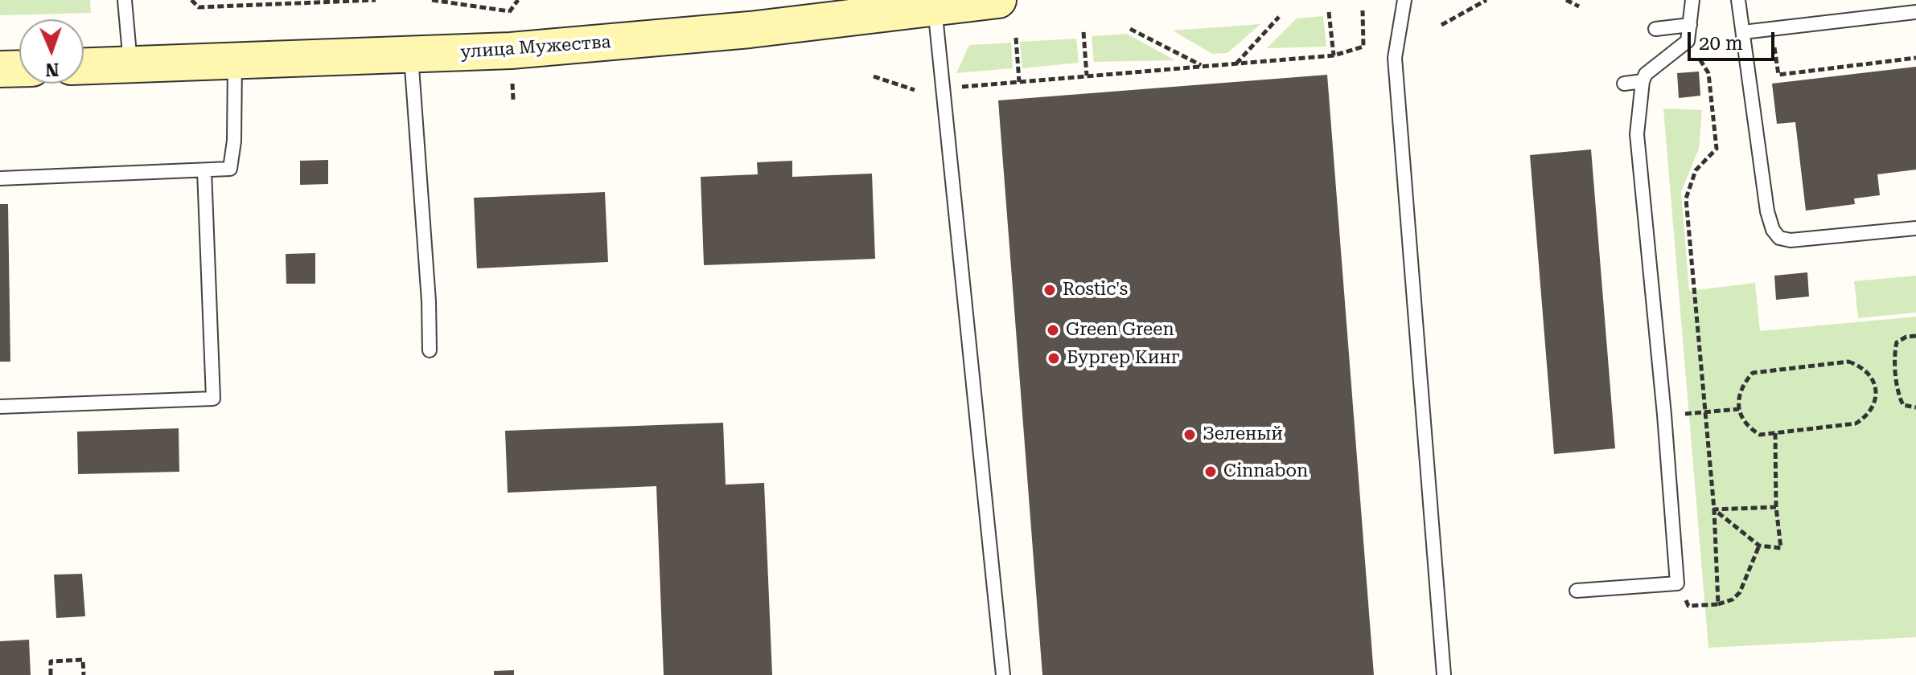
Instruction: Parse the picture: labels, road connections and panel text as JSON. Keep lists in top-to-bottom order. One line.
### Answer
{"streets":{"main road":["улица Мужества"]},"places":["Rostic's","Green Green","Бургер Кинг","Зеленый","Cinnabon"],"scale_bar":"20 m","north":"bottom"}
